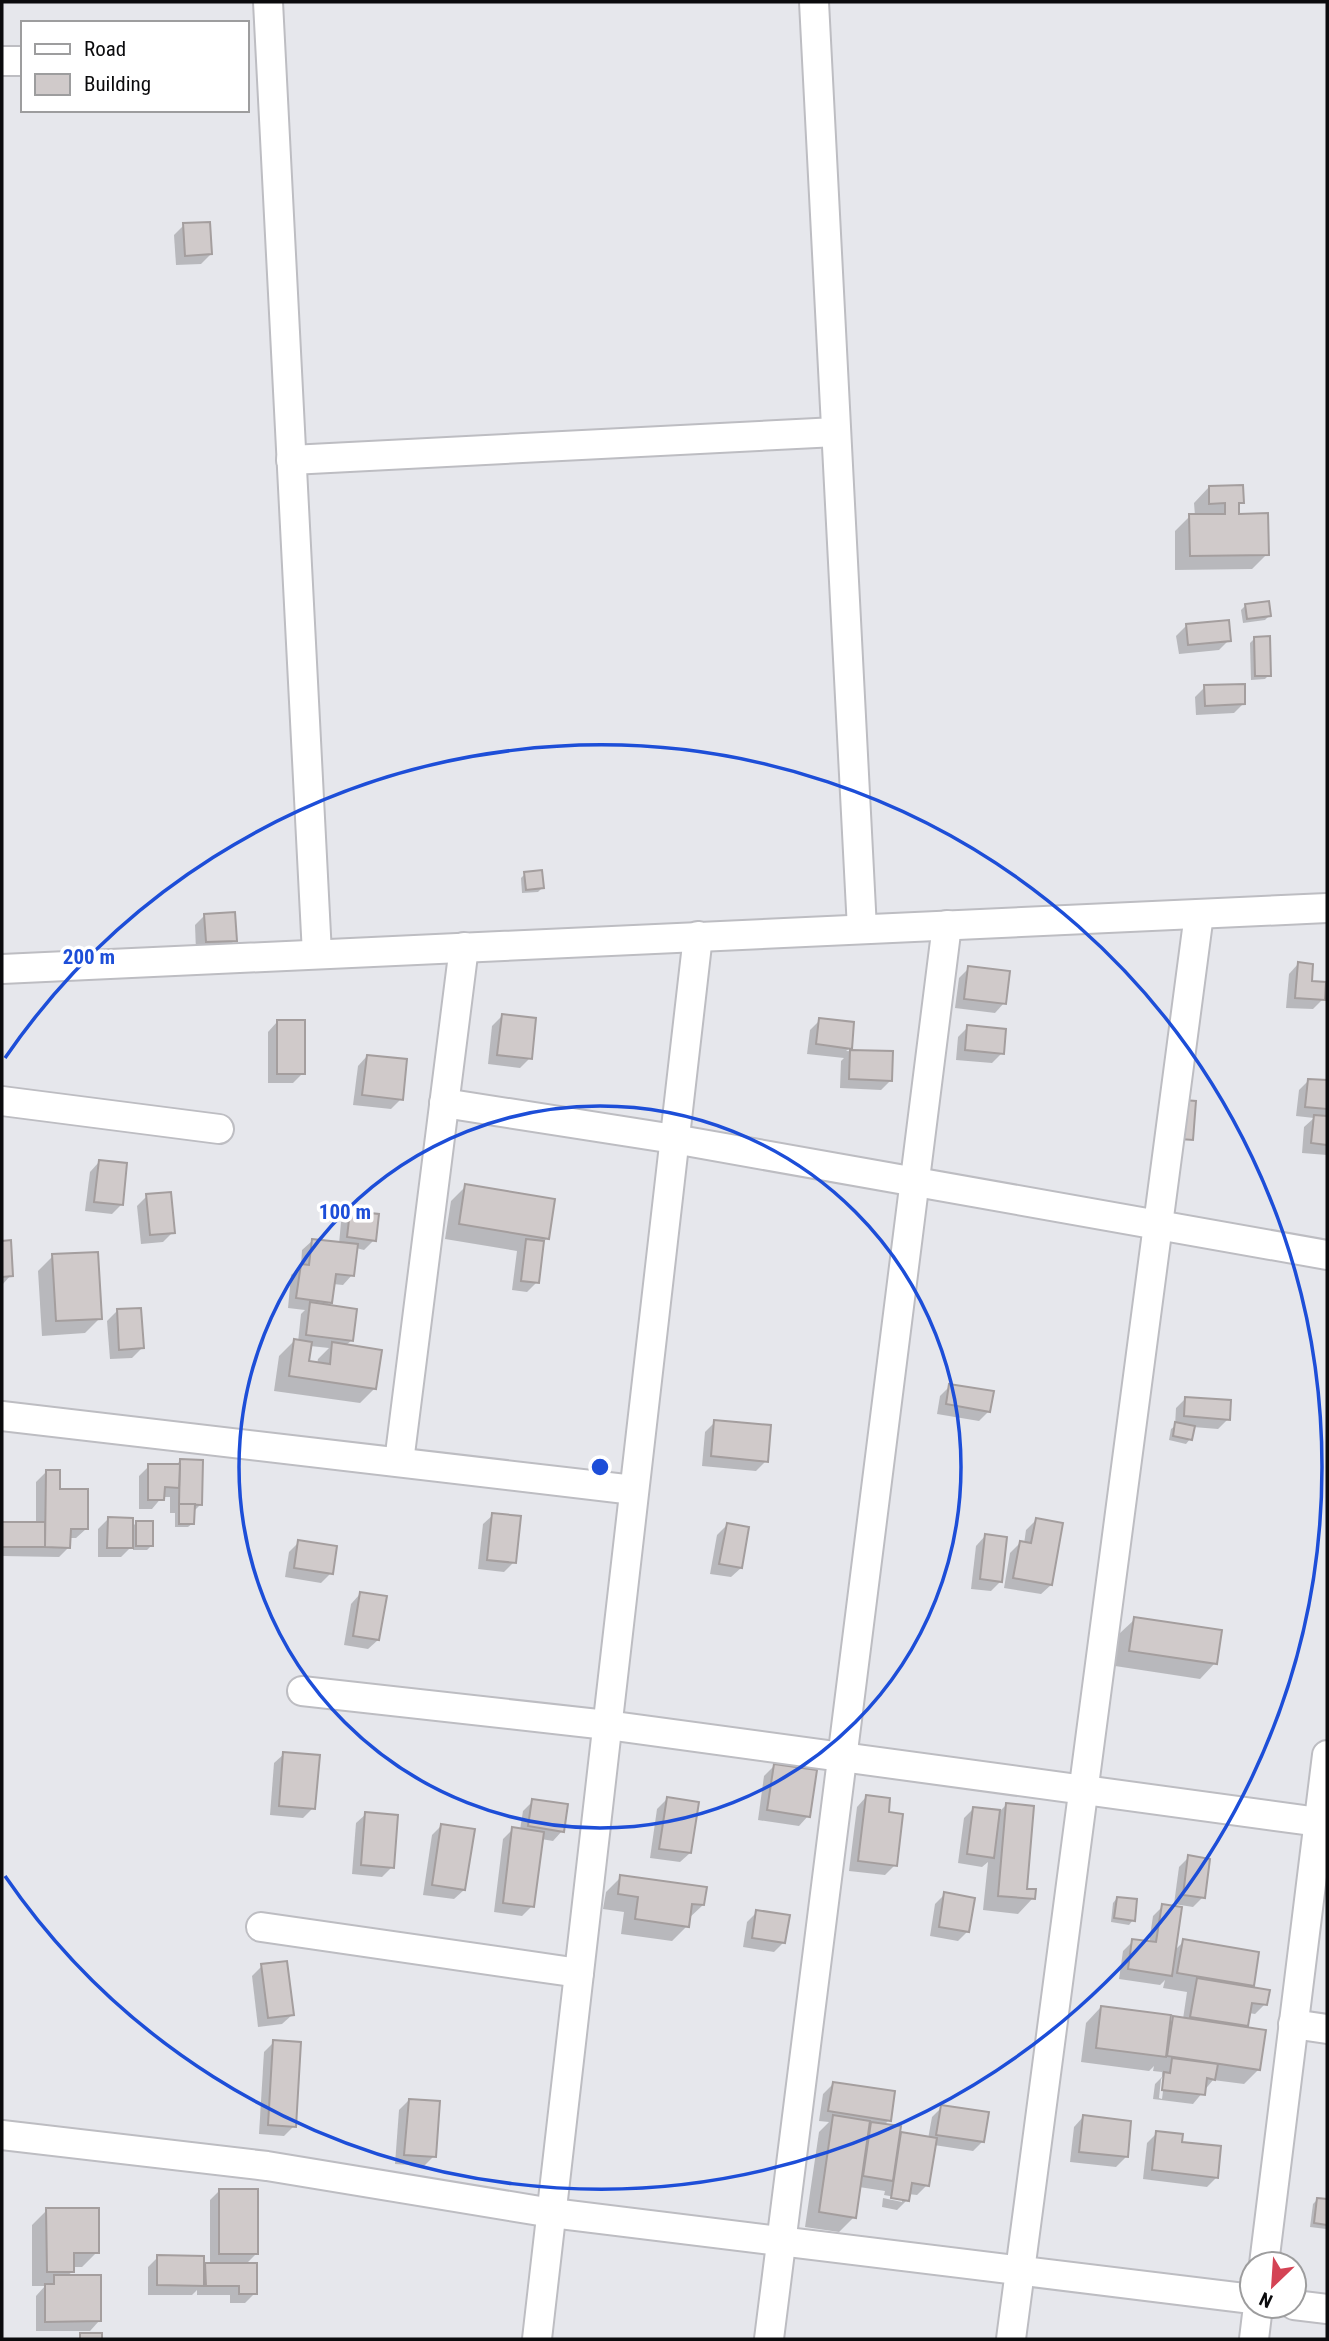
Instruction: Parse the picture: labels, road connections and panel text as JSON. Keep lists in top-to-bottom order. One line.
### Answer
{"legend":["Road","Building"],"north":"bottom left","rings":["200 m","100 m"]}
